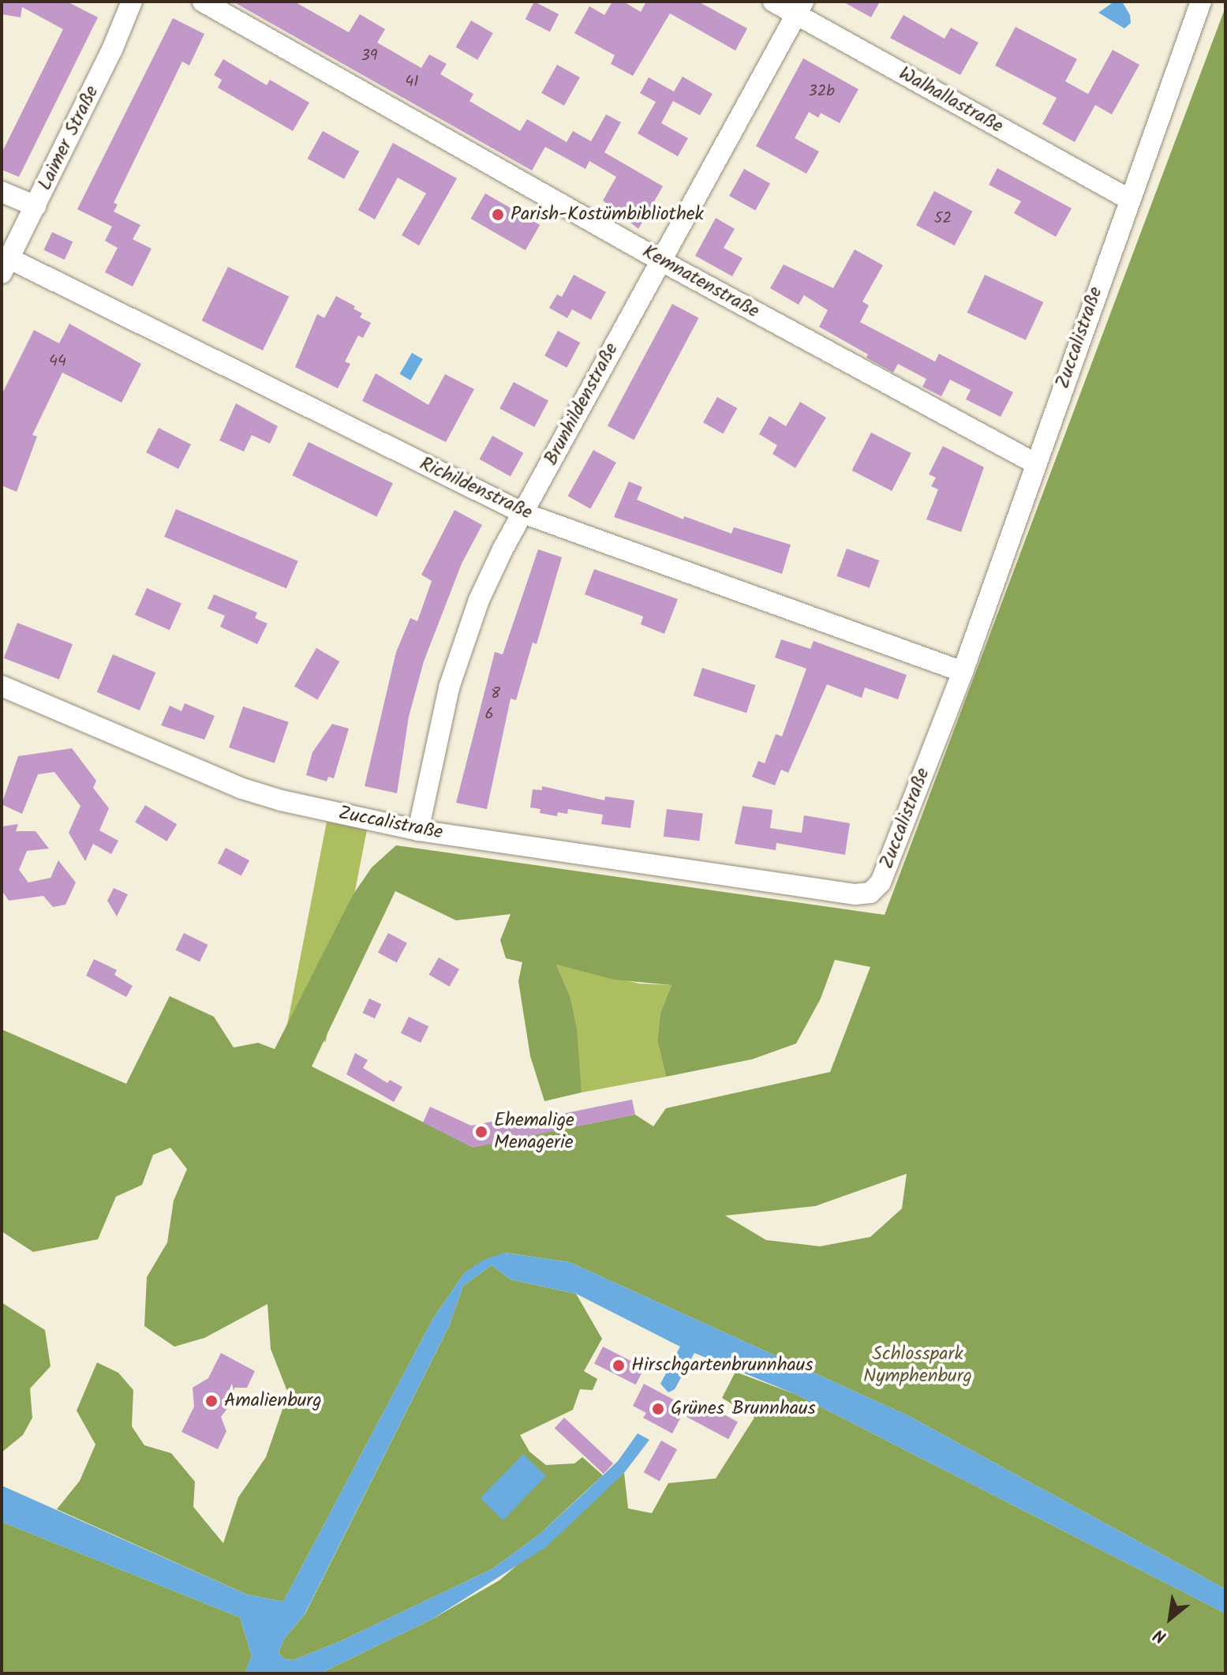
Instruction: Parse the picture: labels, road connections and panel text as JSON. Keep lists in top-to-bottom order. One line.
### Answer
{"streets":{"street":["Walhallastraße","Laimer Straße","Kemnatenstraße","Zuccalistraße","Brunhildenstraße","Richildenstraße"]},"crossings":[["Walhallastraße","Zuccalistraße"],["Walhallastraße","Brunhildenstraße"],["Laimer Straße","Richildenstraße"],["Kemnatenstraße","Zuccalistraße"],["Kemnatenstraße","Brunhildenstraße"],["Zuccalistraße","Brunhildenstraße"],["Zuccalistraße","Richildenstraße"],["Brunhildenstraße","Richildenstraße"]],"parks":["Schlosspark Nymphenburg"],"places":["Parish-Kostümbibliothek","Ehemalige Menagerie","Hirschgartenbrunnhaus","Amalienburg","Grünes Brunnhaus"],"house_numbers":["39","41","32b","52","44","8","6"],"north":"bottom left"}
